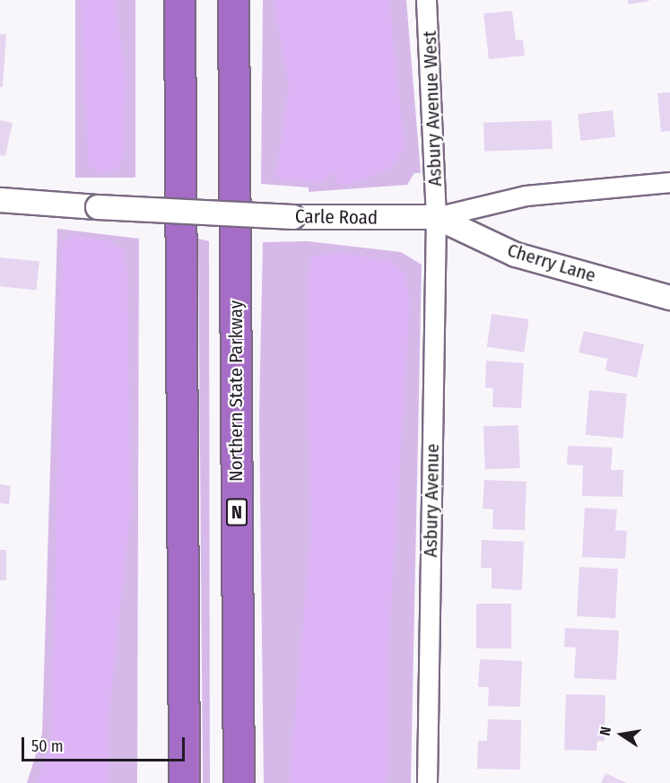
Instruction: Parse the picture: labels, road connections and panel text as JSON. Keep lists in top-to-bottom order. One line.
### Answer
{"streets":{"highway":["Northern State Parkway","N"],"street":["Asbury Avenue West","Carle Road","Cherry Lane","Asbury Avenue"]},"crossings":[["Asbury Avenue West","Carle Road"],["Asbury Avenue West","Cherry Lane"],["Asbury Avenue West","Asbury Avenue"],["Carle Road","Cherry Lane"],["Carle Road","Asbury Avenue"],["Cherry Lane","Asbury Avenue"]],"scale_bar":"50 m","north":"left"}
